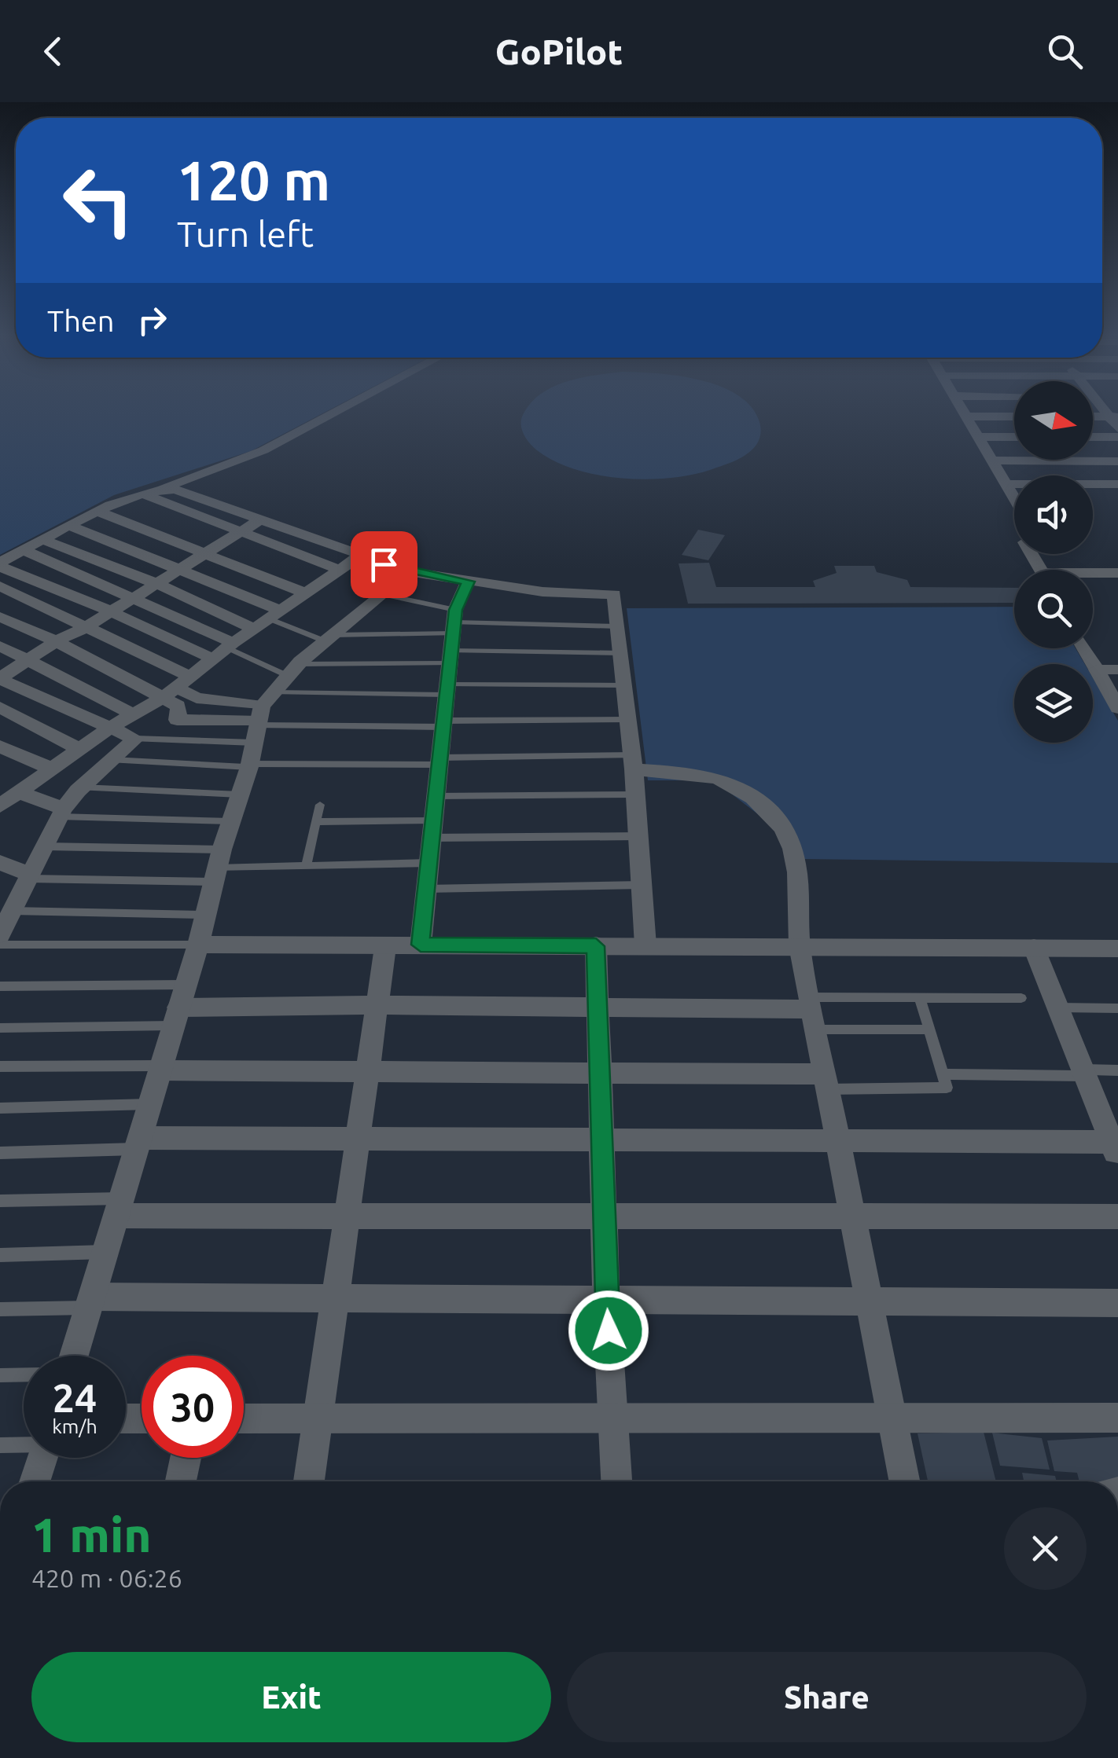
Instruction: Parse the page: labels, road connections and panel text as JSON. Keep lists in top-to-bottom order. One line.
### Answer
{"north":"right","page":{"header":"GoPilot","turn":["120 m","Turn left"],"then":"Then","speed":"24 km/h","limit":"30","heading":["1 min","420 m · 06:26"],"buttons":["Exit","Share"]}}
